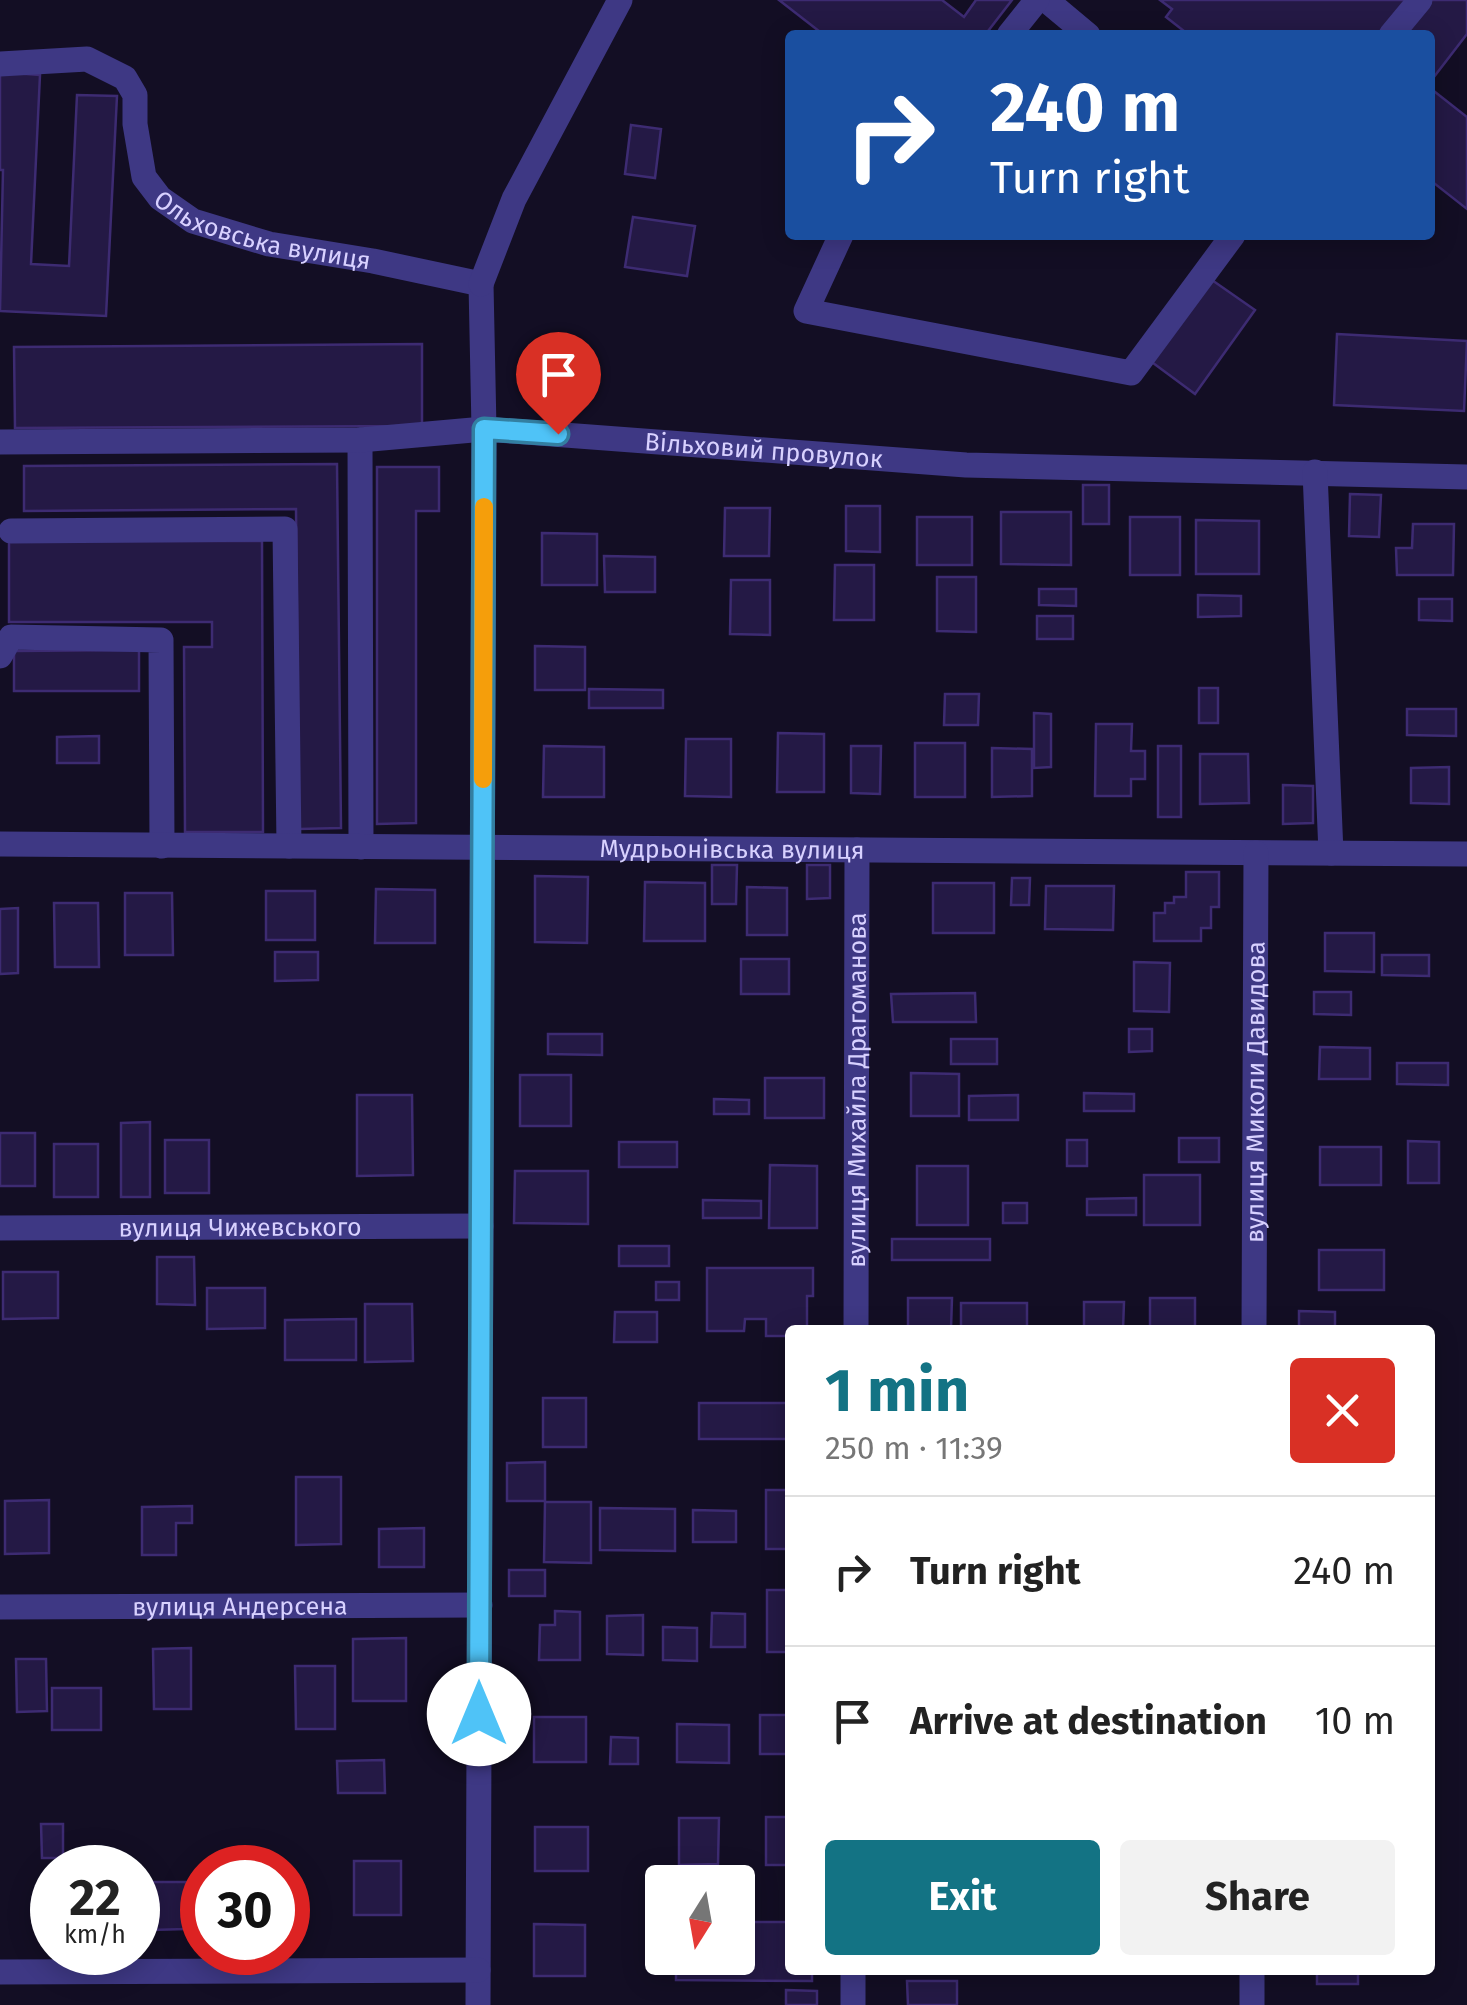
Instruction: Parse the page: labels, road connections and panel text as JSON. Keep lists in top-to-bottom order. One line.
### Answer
{"streets":{"street":["Ольховська вулиця","Вільховий провулок","Мудрьонівська вулиця","вулиця Михайла Драгоманова","вулиця Миколи Давидова","вулиця Чижевського","вулиця Андерсена"]},"crossings":[["Мудрьонівська вулиця","вулиця Михайла Драгоманова"],["Мудрьонівська вулиця","вулиця Миколи Давидова"]],"north":"bottom","page":{"turn":["240 m","Turn right"],"heading":["1 min","250 m · 11:39"],"list":[{"name":"Turn right","value":"240 m"},{"name":"Arrive at destination","value":"10 m"}],"buttons":["Exit","Share"],"speed":"22 km/h","limit":"30"}}
